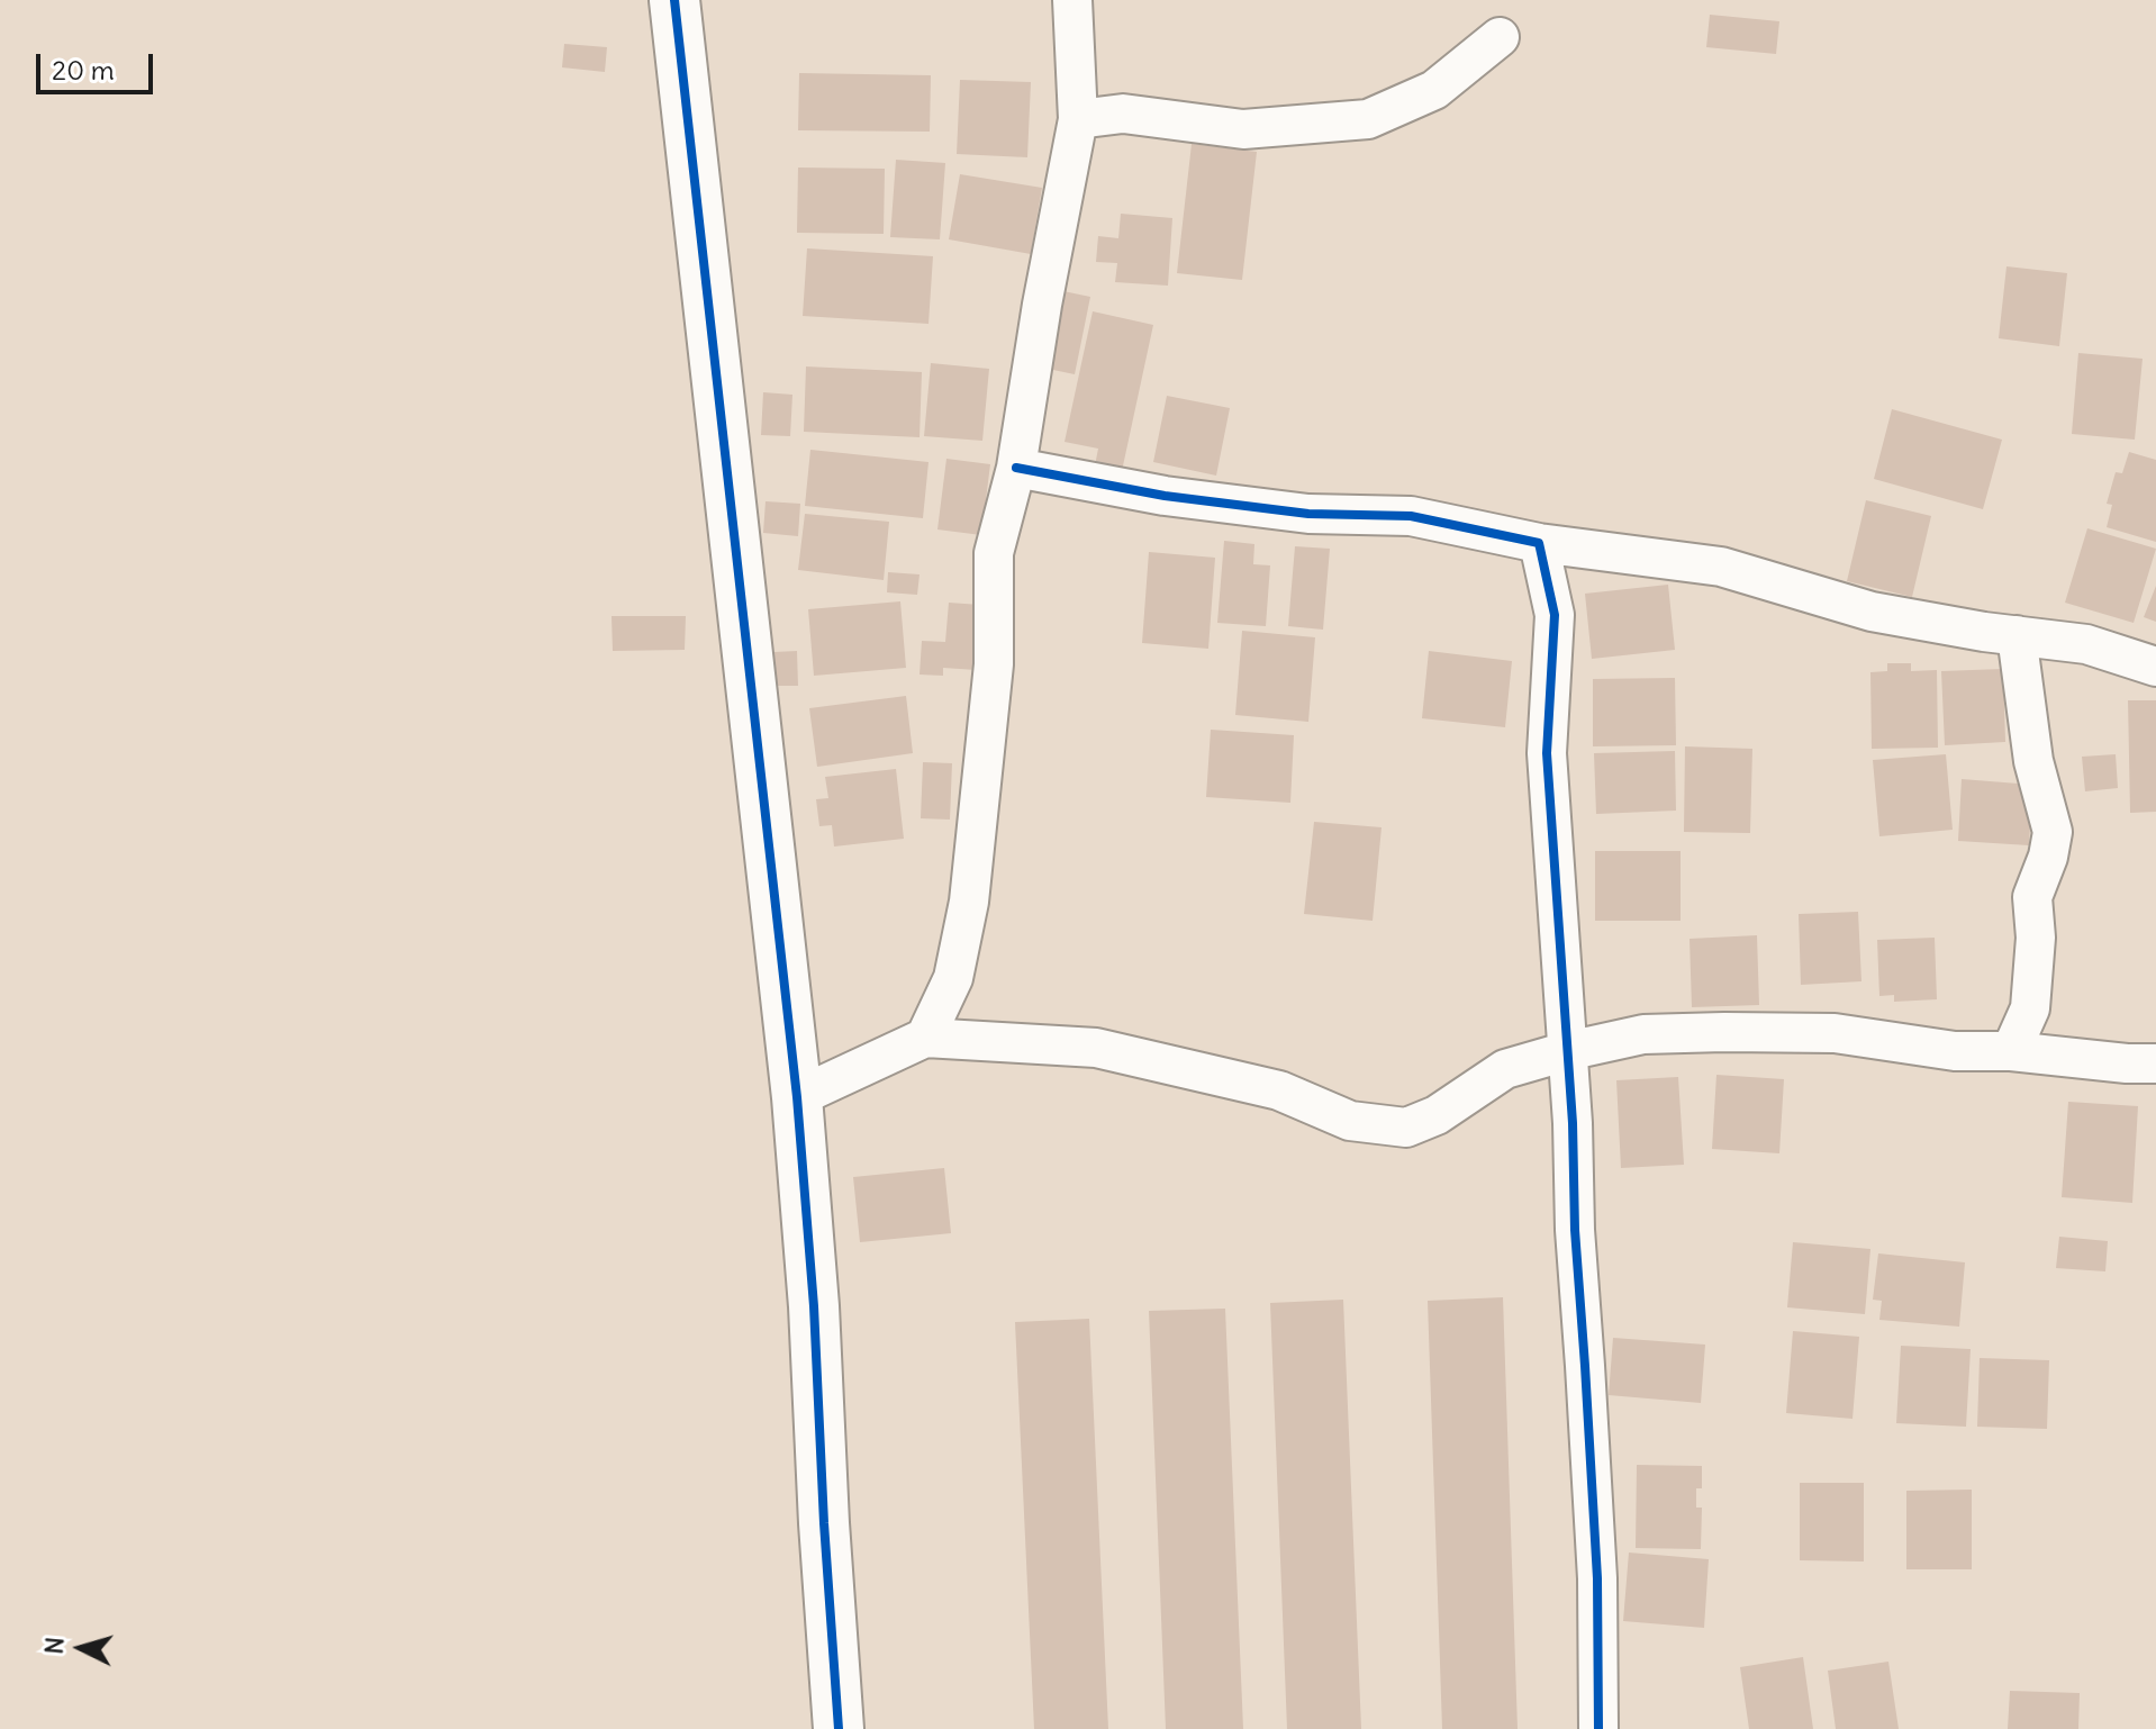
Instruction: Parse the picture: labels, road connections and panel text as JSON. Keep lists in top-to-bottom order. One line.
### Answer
{"scale_bar":"20 m","north":"left"}
